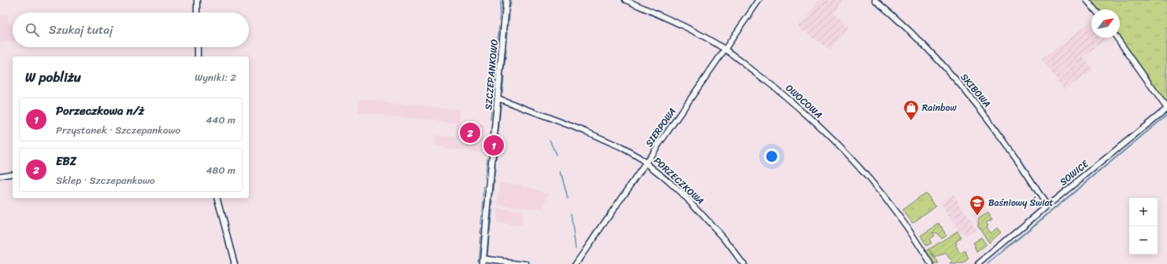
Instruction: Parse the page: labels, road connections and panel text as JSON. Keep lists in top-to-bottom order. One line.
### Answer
{"streets":{"street":["SZCZEPANKOWO","SKIBOWA","OWOCOWA","SIERPOWA","SOWICE","PORZECZKOWA"]},"crossings":[["SZCZEPANKOWO","PORZECZKOWA"],["SKIBOWA","SOWICE"],["OWOCOWA","SIERPOWA"],["SIERPOWA","PORZECZKOWA"]],"places":{"shop":["Rainbow"],"school or university":["Baśniowy Świat"]},"north":"top right","page":{"search":"Szukaj tutaj","heading":["W pobliżu","Wyniki: 2"],"list":[{"mark":"1","name":"Porzeczkowa n/ż","note":"Przystanek · Szczepankowo","value":"440 m"},{"mark":"2","name":"EBZ","note":"Sklep · Szczepankowo","value":"480 m"}],"pins":["2","1"],"map_buttons":["+","−"]}}
